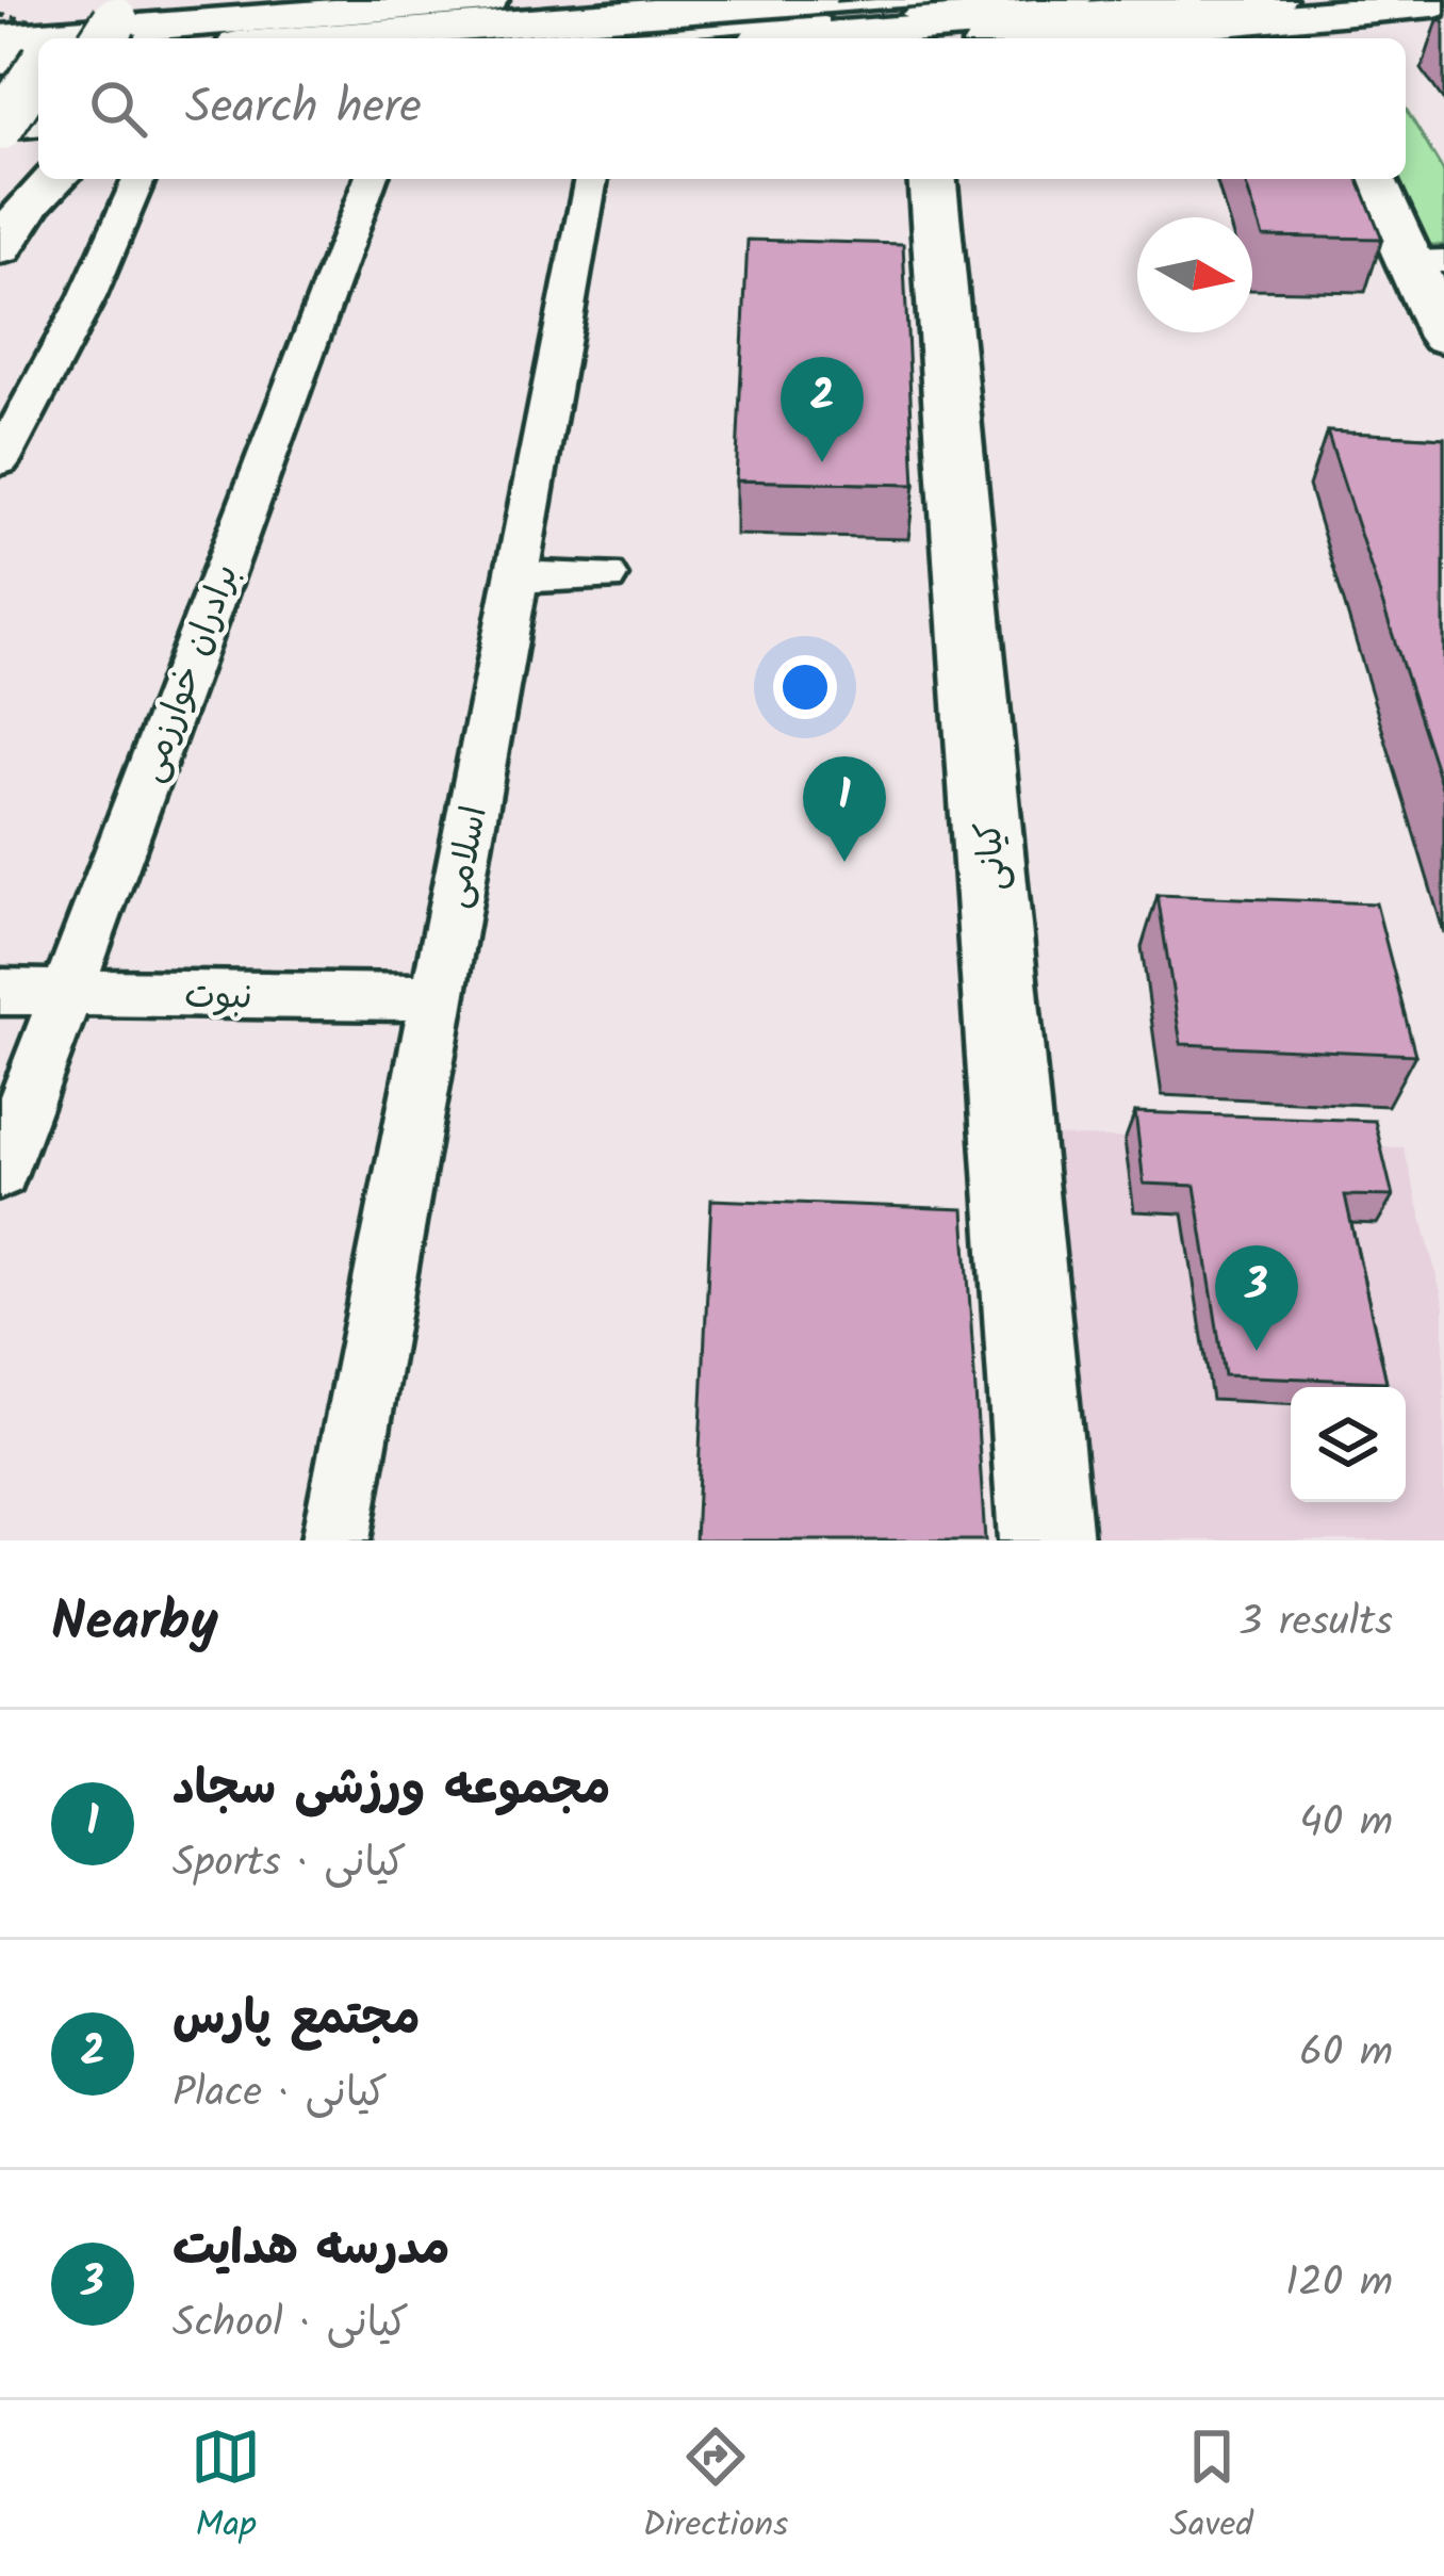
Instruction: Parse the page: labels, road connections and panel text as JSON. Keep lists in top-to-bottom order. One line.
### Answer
{"streets":{"main road":["کیانی"],"street":["برادران خوارزمی","اسلامی","نبوت"]},"crossings":[["برادران خوارزمی","نبوت"],["اسلامی","نبوت"]],"north":"right","page":{"search":"Search here","pins":["2","1","3"],"heading":["Nearby","3 results"],"list":[{"mark":"1","name":"مجموعه ورزشی سجاد","note":"Sports · کیانی","value":"40 m"},{"mark":"2","name":"مجتمع پارس","note":"Place · کیانی","value":"60 m"},{"mark":"3","name":"مدرسه هدایت","note":"School · کیانی","value":"120 m"}],"nav":["Map","Directions","Saved"]}}
